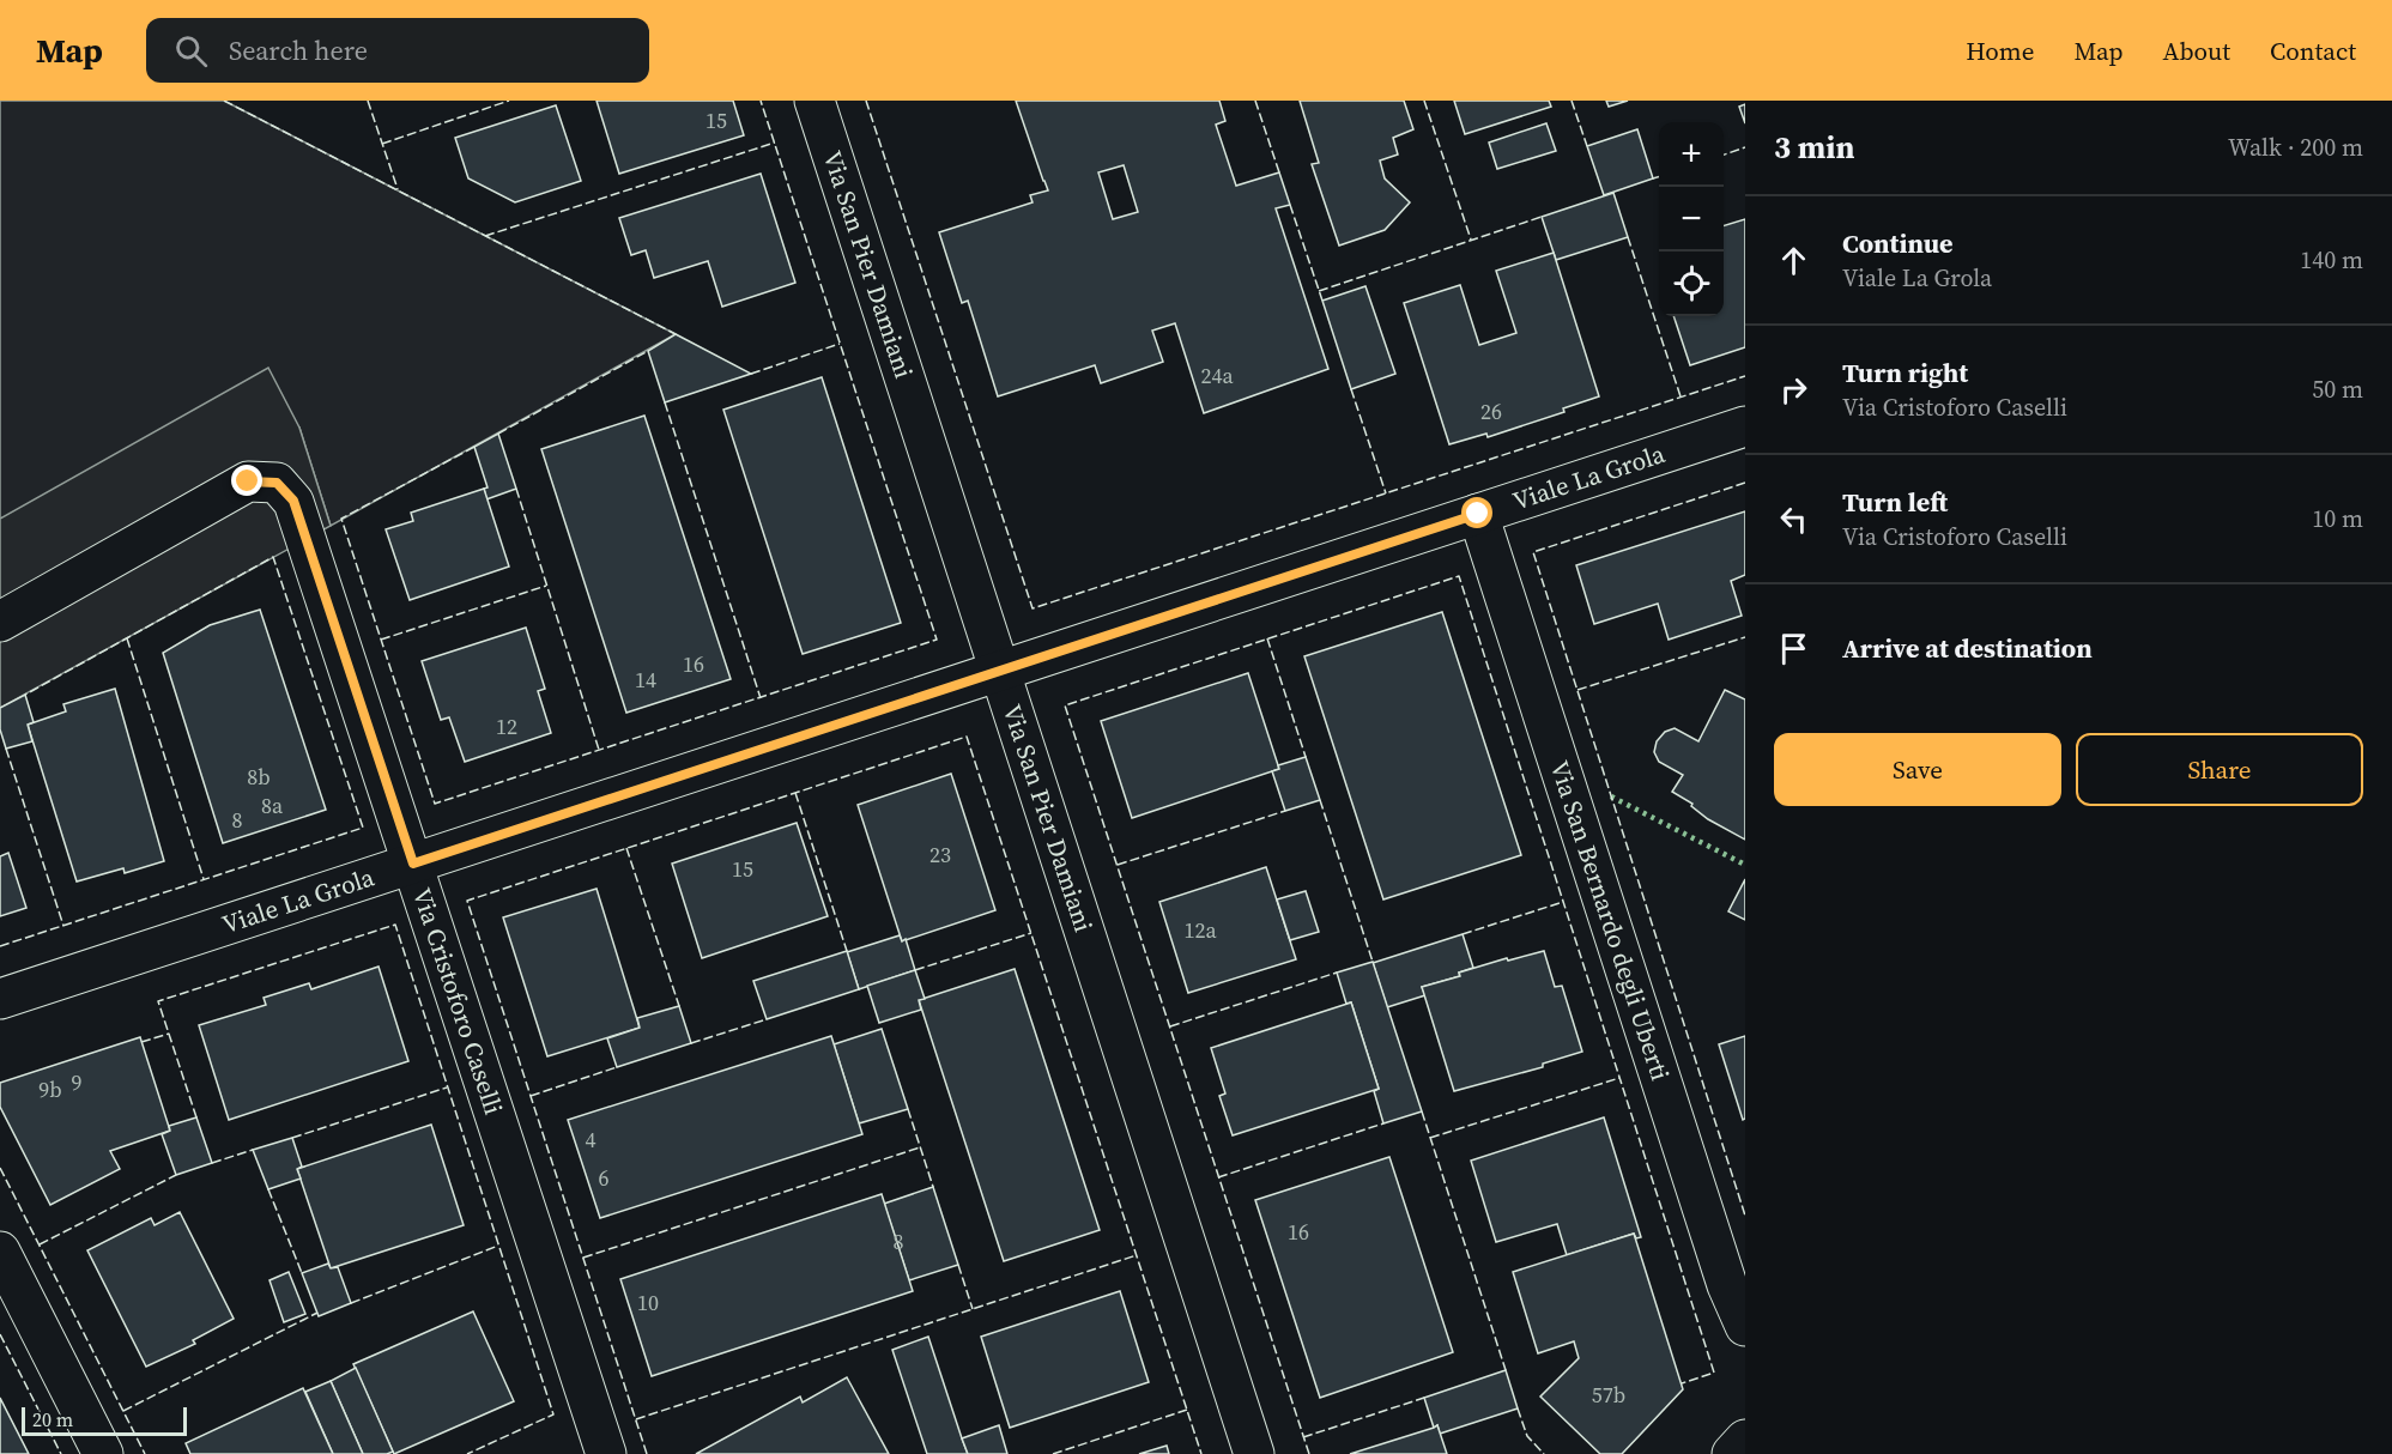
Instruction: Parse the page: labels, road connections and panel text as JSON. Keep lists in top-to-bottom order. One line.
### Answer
{"streets":{"street":["Via San Pier Damiani","Viale La Grola","Via San Bernardo degli Uberti","Via Cristoforo Caselli"]},"crossings":[["Via San Pier Damiani","Viale La Grola"],["Viale La Grola","Via San Bernardo degli Uberti"],["Viale La Grola","Via Cristoforo Caselli"]],"house_numbers":["15","24a","26","16","14","12","8b","8a","8","23","15","12a","9","9b","4","6","16","8","10","57b"],"scale_bar":"20 m","page":{"header":"Map","search":"Search here","nav":["Home","Map","About","Contact"],"heading":["3 min","Walk · 200 m"],"map_buttons":["+","−"],"list":[["Continue","Viale La Grola","140 m"],["Turn right","Via Cristoforo Caselli","50 m"],["Turn left","Via Cristoforo Caselli","10 m"],"Arrive at destination"],"buttons":["Save","Share"],"scale":"20 m"}}
